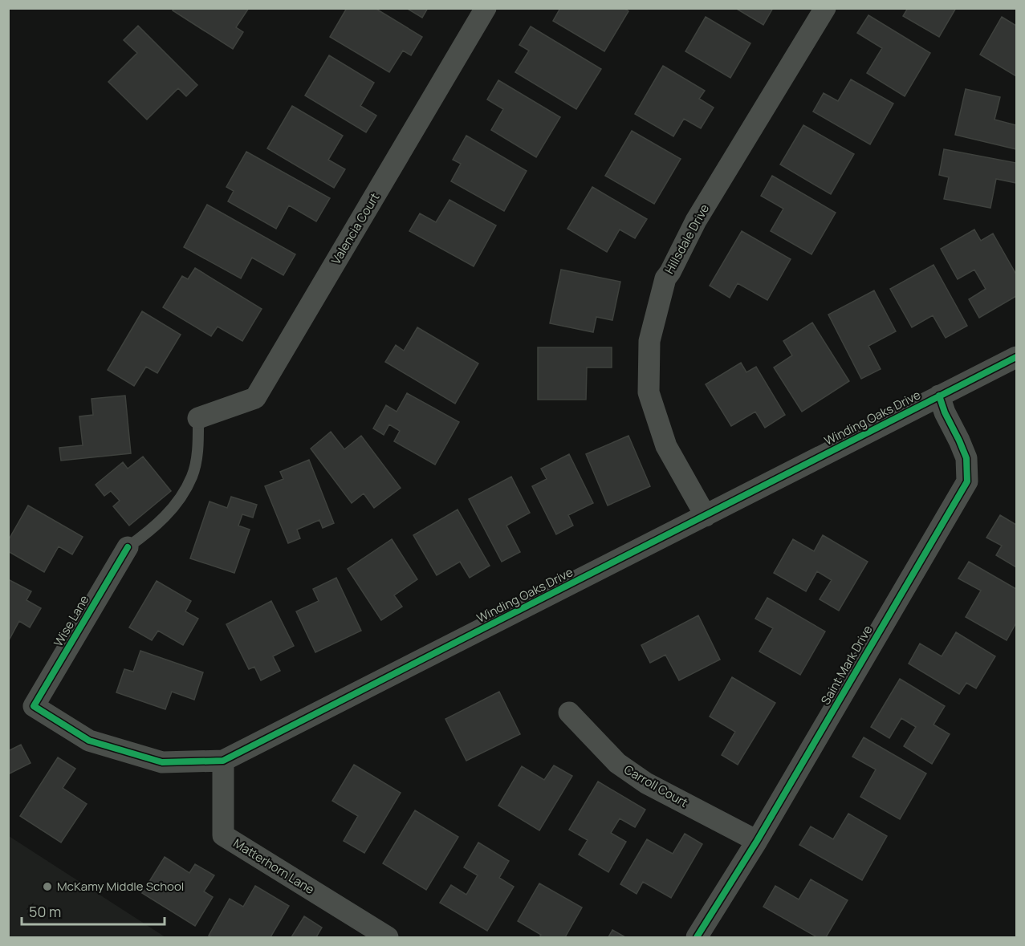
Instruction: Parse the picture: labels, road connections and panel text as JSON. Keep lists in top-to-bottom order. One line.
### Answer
{"streets":{"street":["Valencia Court","Hillsdale Drive","Winding Oaks Drive","Wise Lane","Saint Mark Drive","Carroll Court","Matterhorn Lane"]},"crossings":[["Hillsdale Drive","Winding Oaks Drive"],["Winding Oaks Drive","Wise Lane"],["Winding Oaks Drive","Saint Mark Drive"],["Winding Oaks Drive","Matterhorn Lane"],["Saint Mark Drive","Carroll Court"]],"places":["McKamy Middle School"],"scale_bar":"50 m"}
